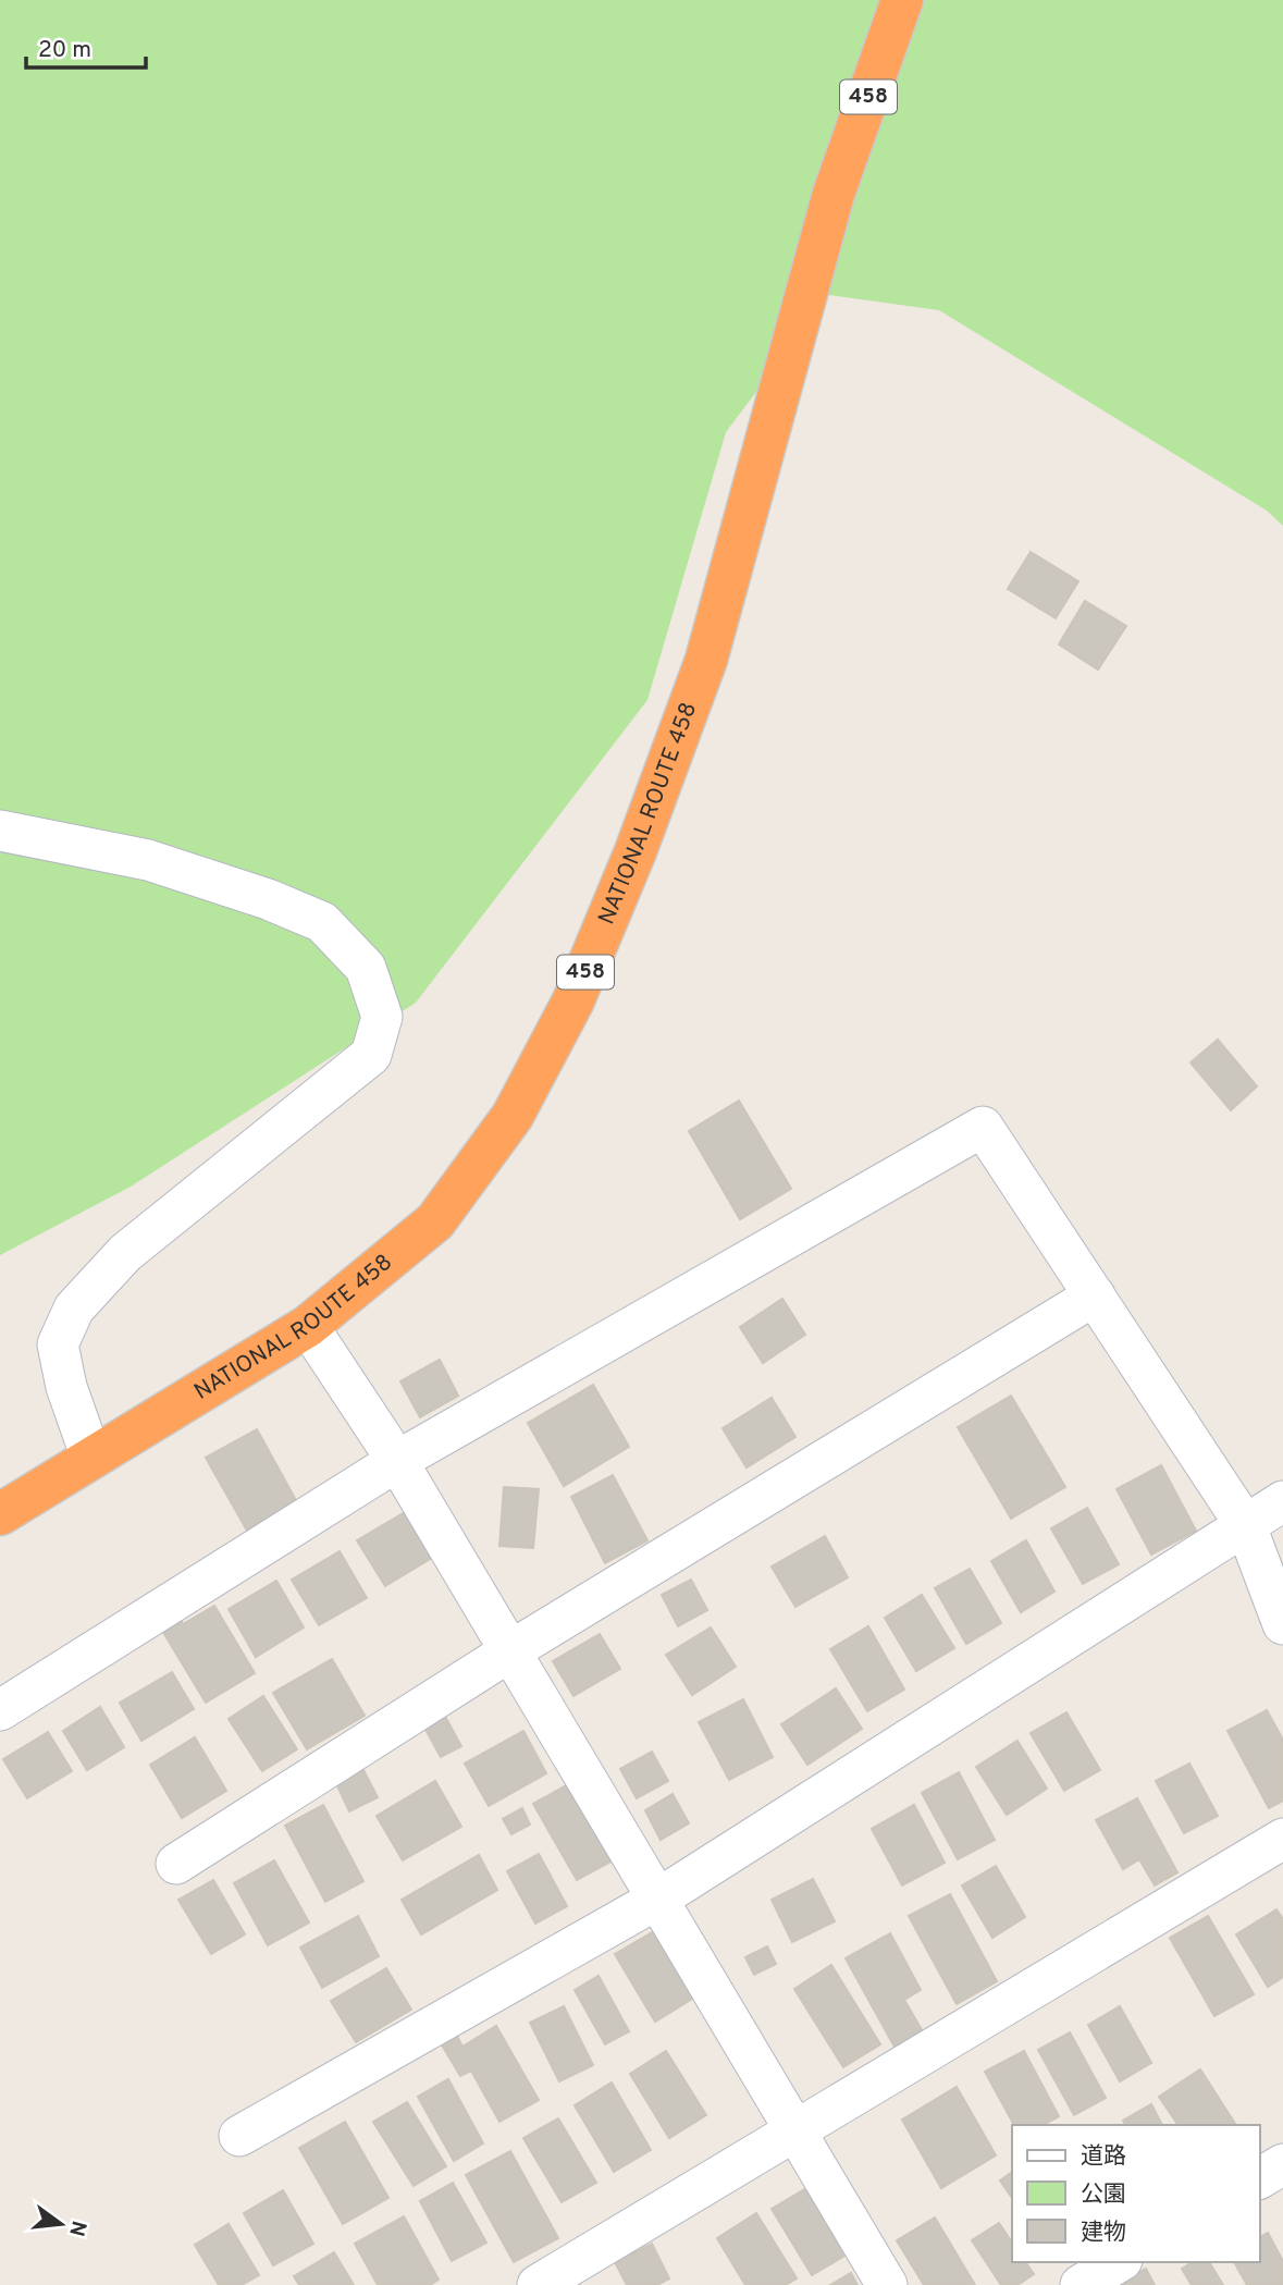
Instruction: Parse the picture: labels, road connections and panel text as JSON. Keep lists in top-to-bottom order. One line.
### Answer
{"streets":{"highway":["458","NATIONAL ROUTE 458"]},"legend":["道路","公園","建物"],"scale_bar":"20 m","north":"right"}
